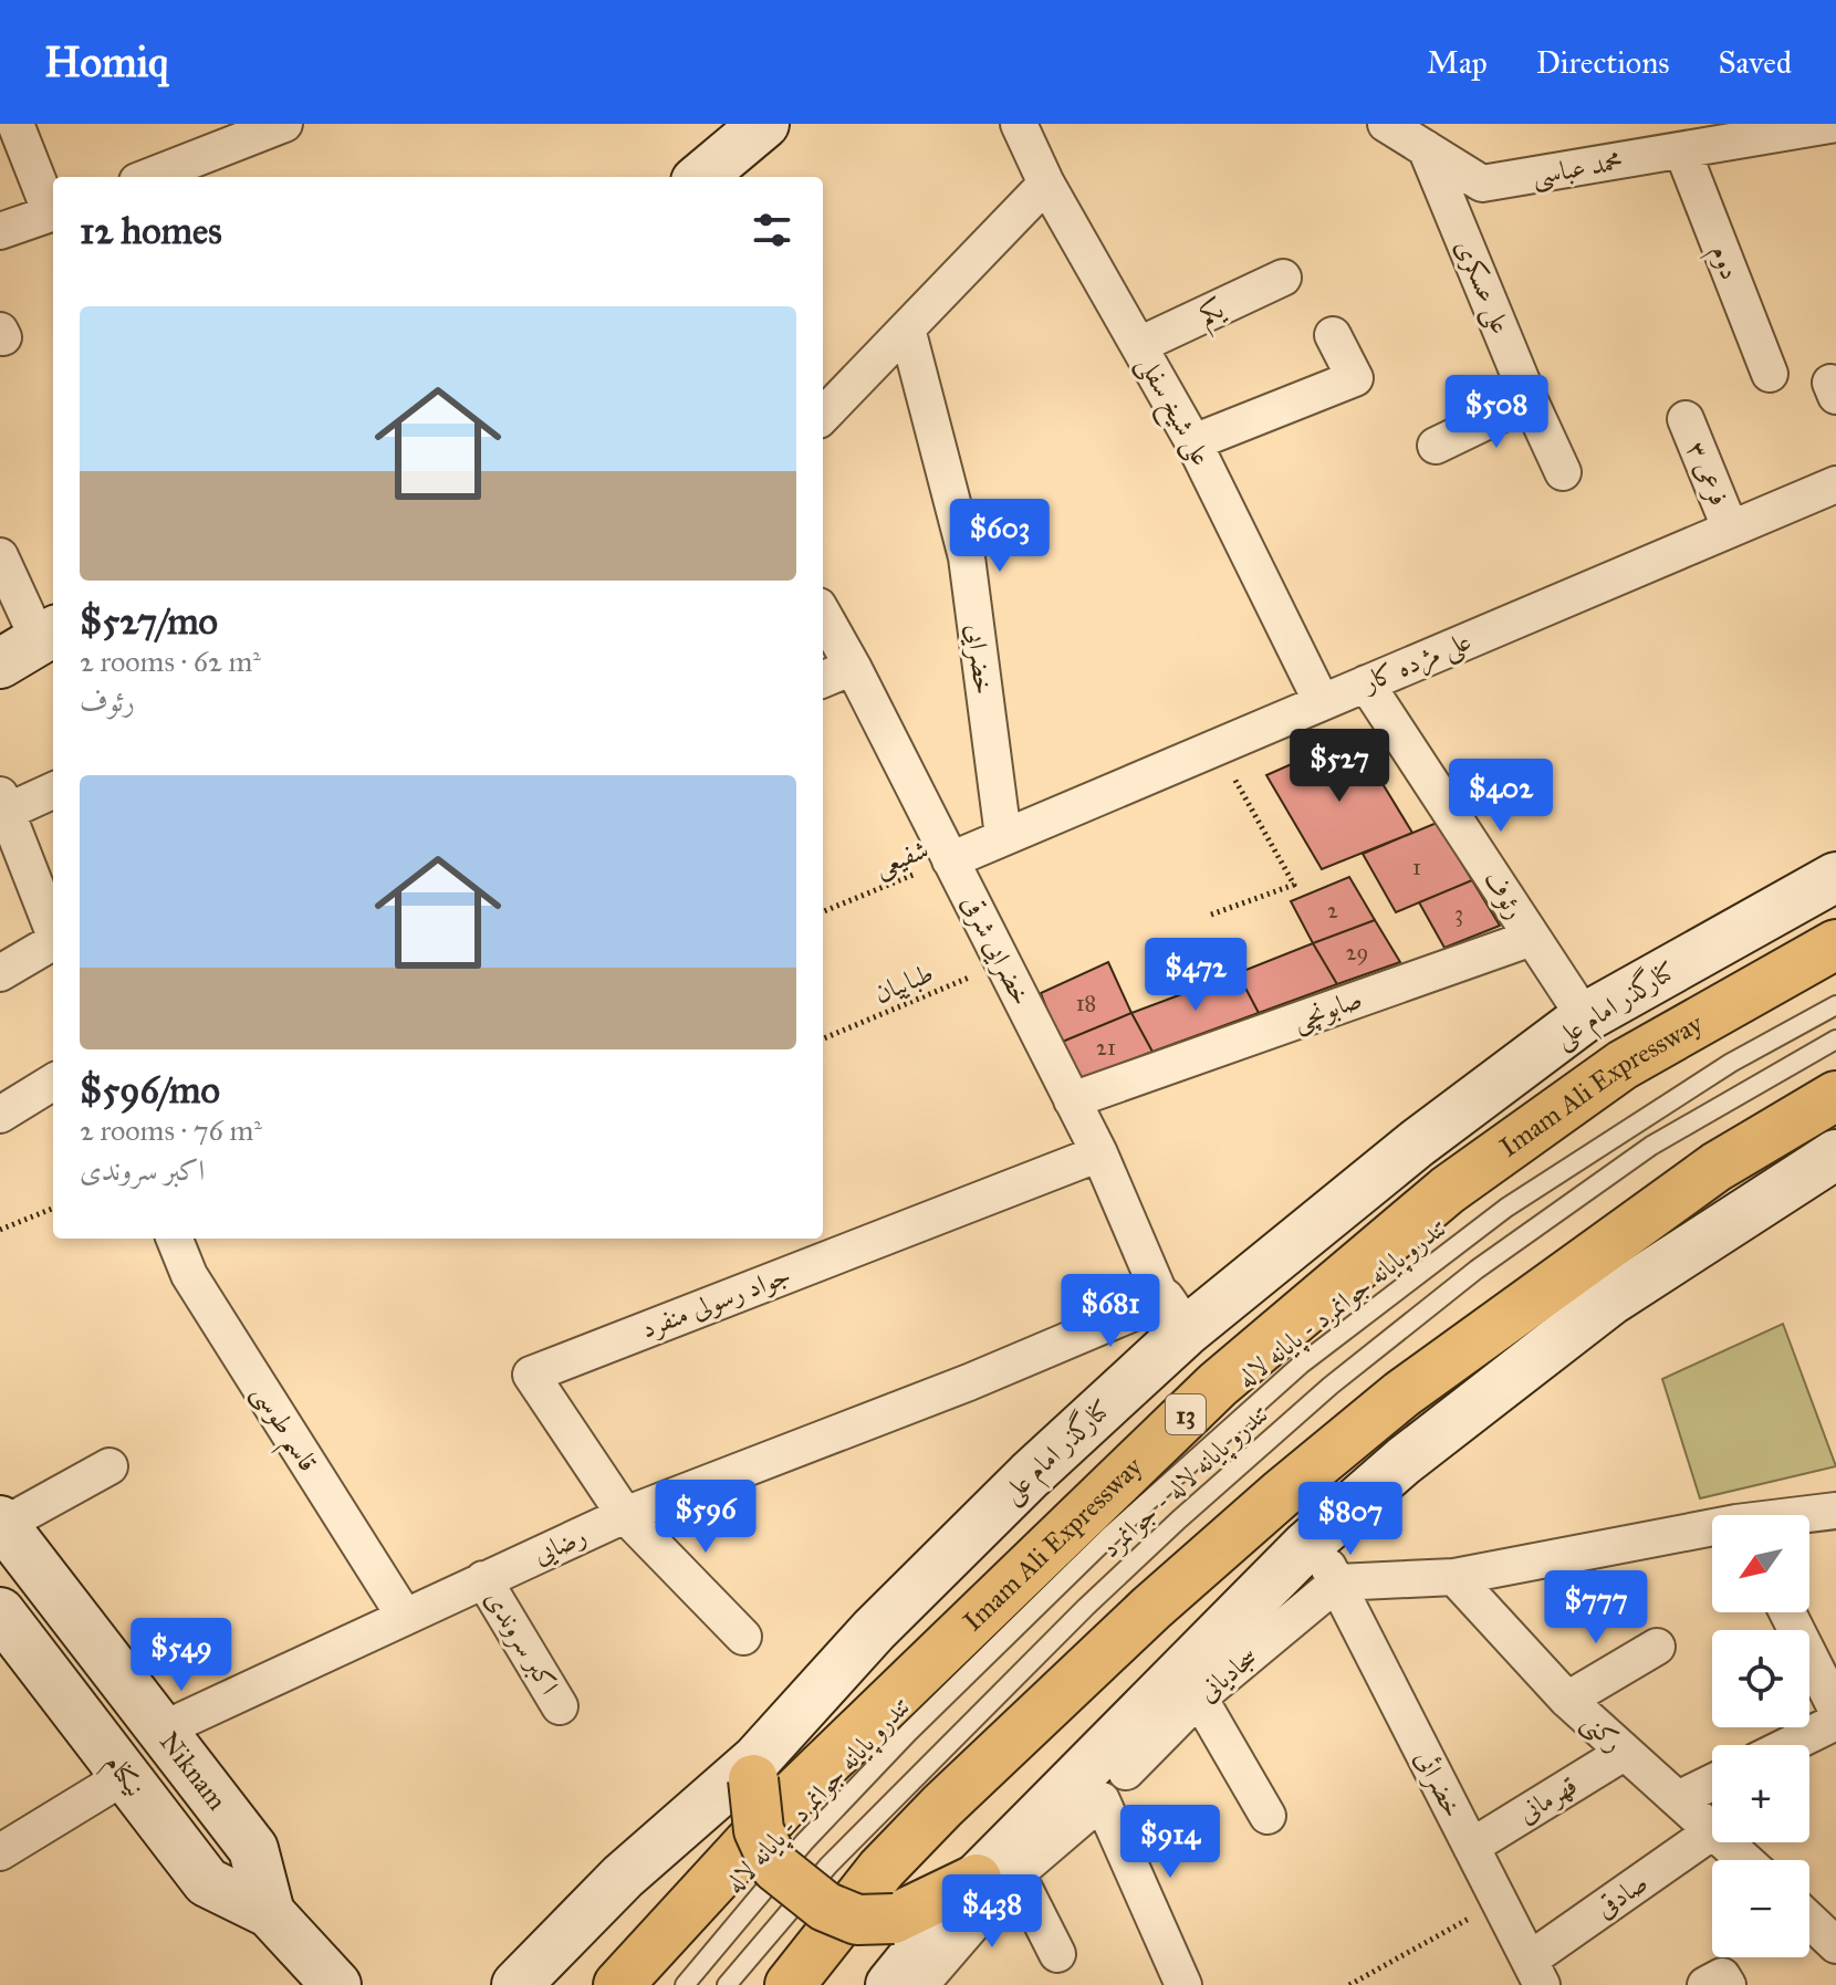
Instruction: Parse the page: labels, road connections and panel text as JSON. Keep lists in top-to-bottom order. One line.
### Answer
{"streets":{"highway":["Imam Ali Expressway","13"],"main road":["کنارگذر امام علی","Niknam","نیکنام"],"street":["محمد عباسی","دوم","علی عسکری","یکم","علی شیخ سفلی","فرعی ۳","خضرایی","علی مژده کار","رئوف","خضرایی شرقی","صابونچی","جواد رسولی منفرد","قاسم طوسی","رضایی","اکبر سروندی","سجادیانی","رکنی","خضرائی","قهرمانی","صادقی"],"lane":["تندرو پایانه جوانمرد - پایانه لاله","تندرو پایانه لاله - جوانمرد"],"path":["شفیعی","طباییان"]},"crossings":[["محمد عباسی","دوم"],["محمد عباسی","علی عسکری"],["یکم","علی شیخ سفلی"],["علی شیخ سفلی","علی مژده کار"],["فرعی ۳","علی مژده کار"],["خضرایی","علی مژده کار"],["علی مژده کار","شفیعی"],["علی مژده کار","رئوف"],["علی مژده کار","خضرایی شرقی"],["شفیعی","خضرایی شرقی"],["رئوف","کنارگذر امام علی"],["رئوف","صابونچی"],["خضرایی شرقی","طباییان"],["خضرایی شرقی","کنارگذر امام علی"],["خضرایی شرقی","صابونچی"],["خضرایی شرقی","جواد رسولی منفرد"],["خضرایی شرقی","رضایی"],["کنارگذر امام علی","رضایی"],["جواد رسولی منفرد","رضایی"],["قاسم طوسی","رضایی"],["رضایی","اکبر سروندی"],["رضایی","Niknam"],["سجادیانی","خضرائی"],["رکنی","قهرمانی"],["Niknam","نیکنام"],["خضرائی","قهرمانی"],["خضرائی","صادقی"]],"house_numbers":["1","2","3","29","18","21"],"north":"bottom left","page":{"header":"Homiq","nav":["Map","Directions","Saved"],"heading":"12 homes","list":[{"name":"$527/mo","note":"2 rooms · 62 m² · رئوف"},{"name":"$596/mo","note":"2 rooms · 76 m² · اکبر سروندی"}],"price":["$508","$603","$527","$402","$472","$681","$596","$807","$777","$549","$914","$438"],"map_buttons":["+","−"]}}
